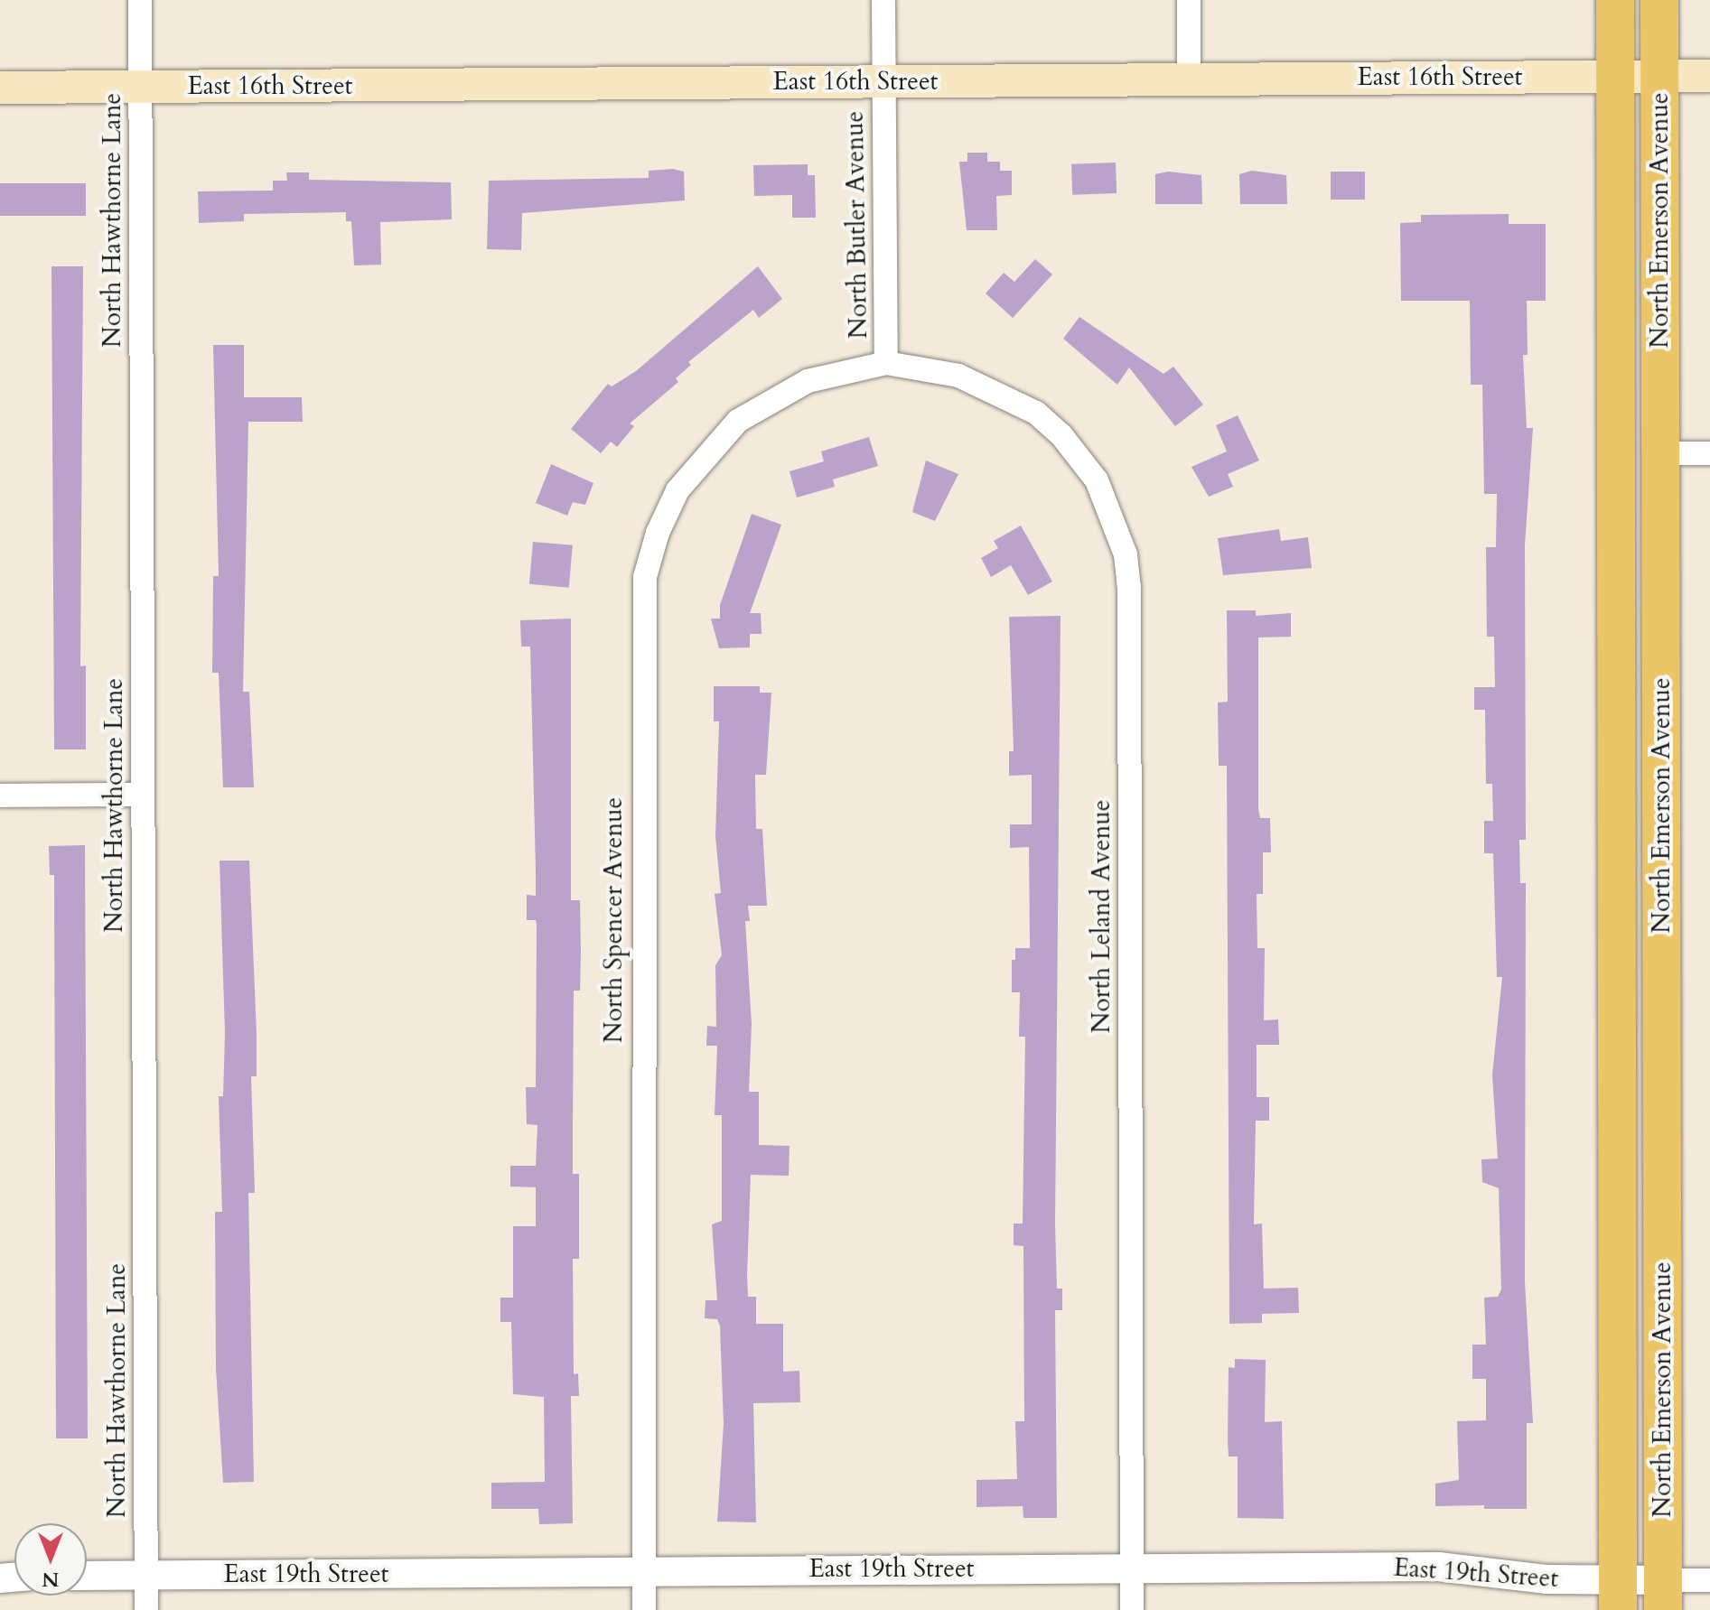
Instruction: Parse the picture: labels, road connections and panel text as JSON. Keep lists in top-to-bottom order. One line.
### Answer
{"streets":{"main road":["East 16th Street","North Emerson Avenue"],"street":["North Hawthorne Lane","North Butler Avenue","North Leland Avenue","North Spencer Avenue","East 19th Street"]},"crossings":[["East 16th Street","North Hawthorne Lane"],["East 16th Street","North Emerson Avenue"],["East 16th Street","North Butler Avenue"],["North Hawthorne Lane","East 19th Street"],["North Emerson Avenue","East 19th Street"],["North Butler Avenue","North Leland Avenue"],["North Butler Avenue","North Spencer Avenue"],["North Leland Avenue","North Spencer Avenue"],["North Leland Avenue","East 19th Street"],["North Spencer Avenue","East 19th Street"]],"north":"bottom"}
